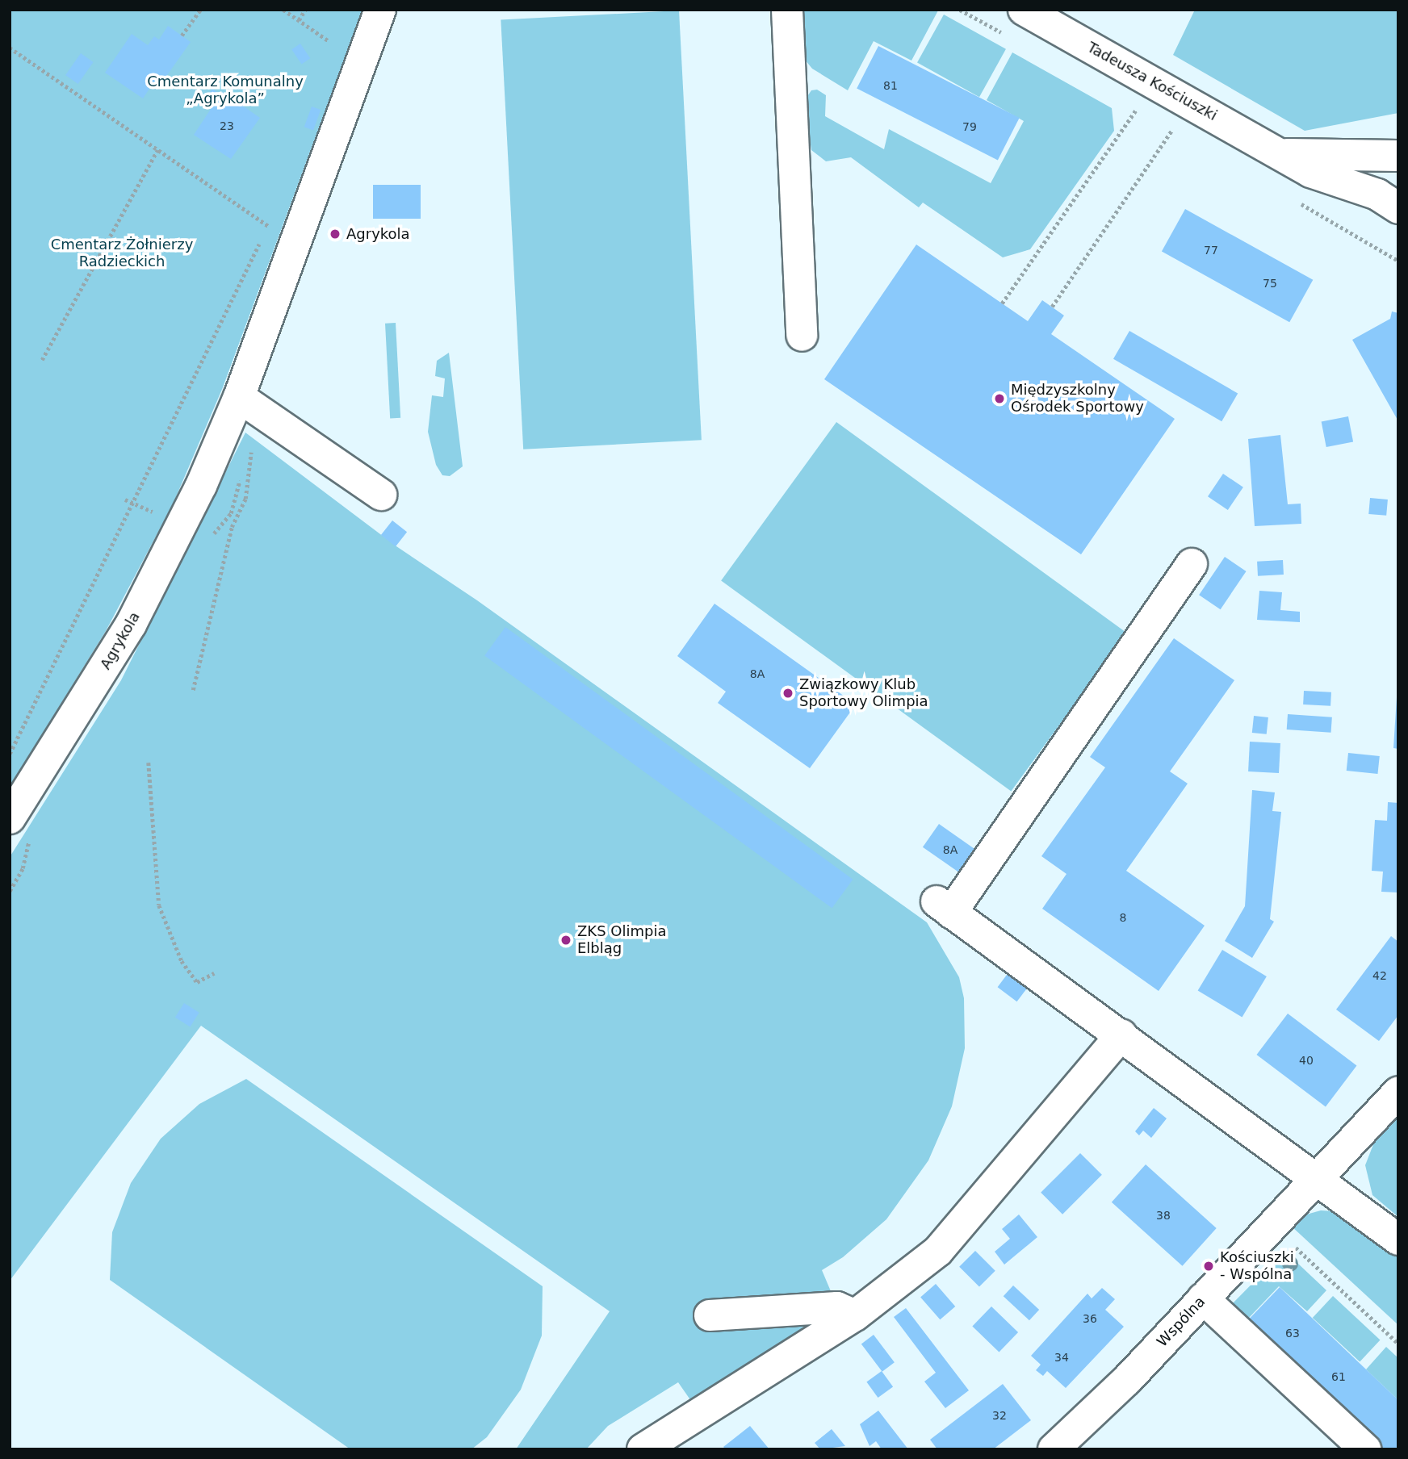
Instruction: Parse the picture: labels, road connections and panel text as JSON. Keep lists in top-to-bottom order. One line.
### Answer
{"streets":{"street":["Tadeusza Kościuszki","Agrykola","Wspólna"]},"parks":["Cmentarz Komunalny „Agrykola”","Cmentarz Żołnierzy Radzieckich"],"places":["Agrykola","Międzyszkolny Ośrodek Sportowy","Związkowy Klub Sportowy Olimpia","ZKS Olimpia Elbląg","Kościuszki - Wspólna"],"house_numbers":["81","23","79","77","75","8A","8A","8","42","40","38","36","63","34","61","32"]}
